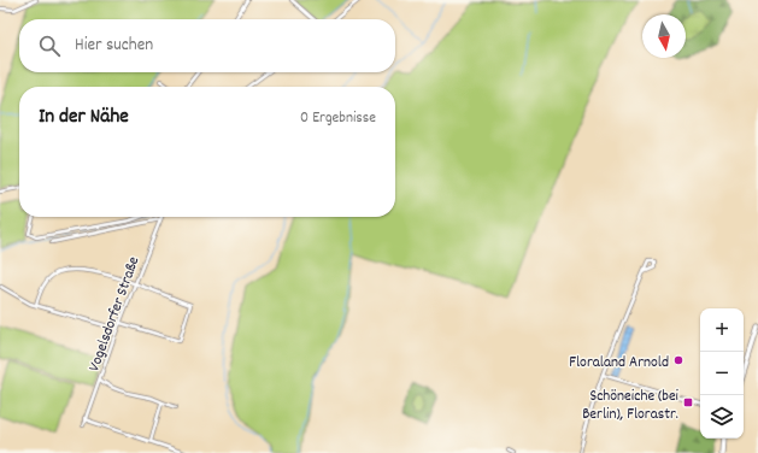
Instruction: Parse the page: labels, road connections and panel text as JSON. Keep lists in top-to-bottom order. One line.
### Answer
{"streets":{"street":["Vogelsdorfer Straße"]},"places":{"other":["Floraland Arnold"],"transit":["Schöneiche (bei Berlin), Florastr."]},"north":"bottom","page":{"search":"Hier suchen","heading":["In der Nähe","0 Ergebnisse"],"map_buttons":["+","−"]}}
